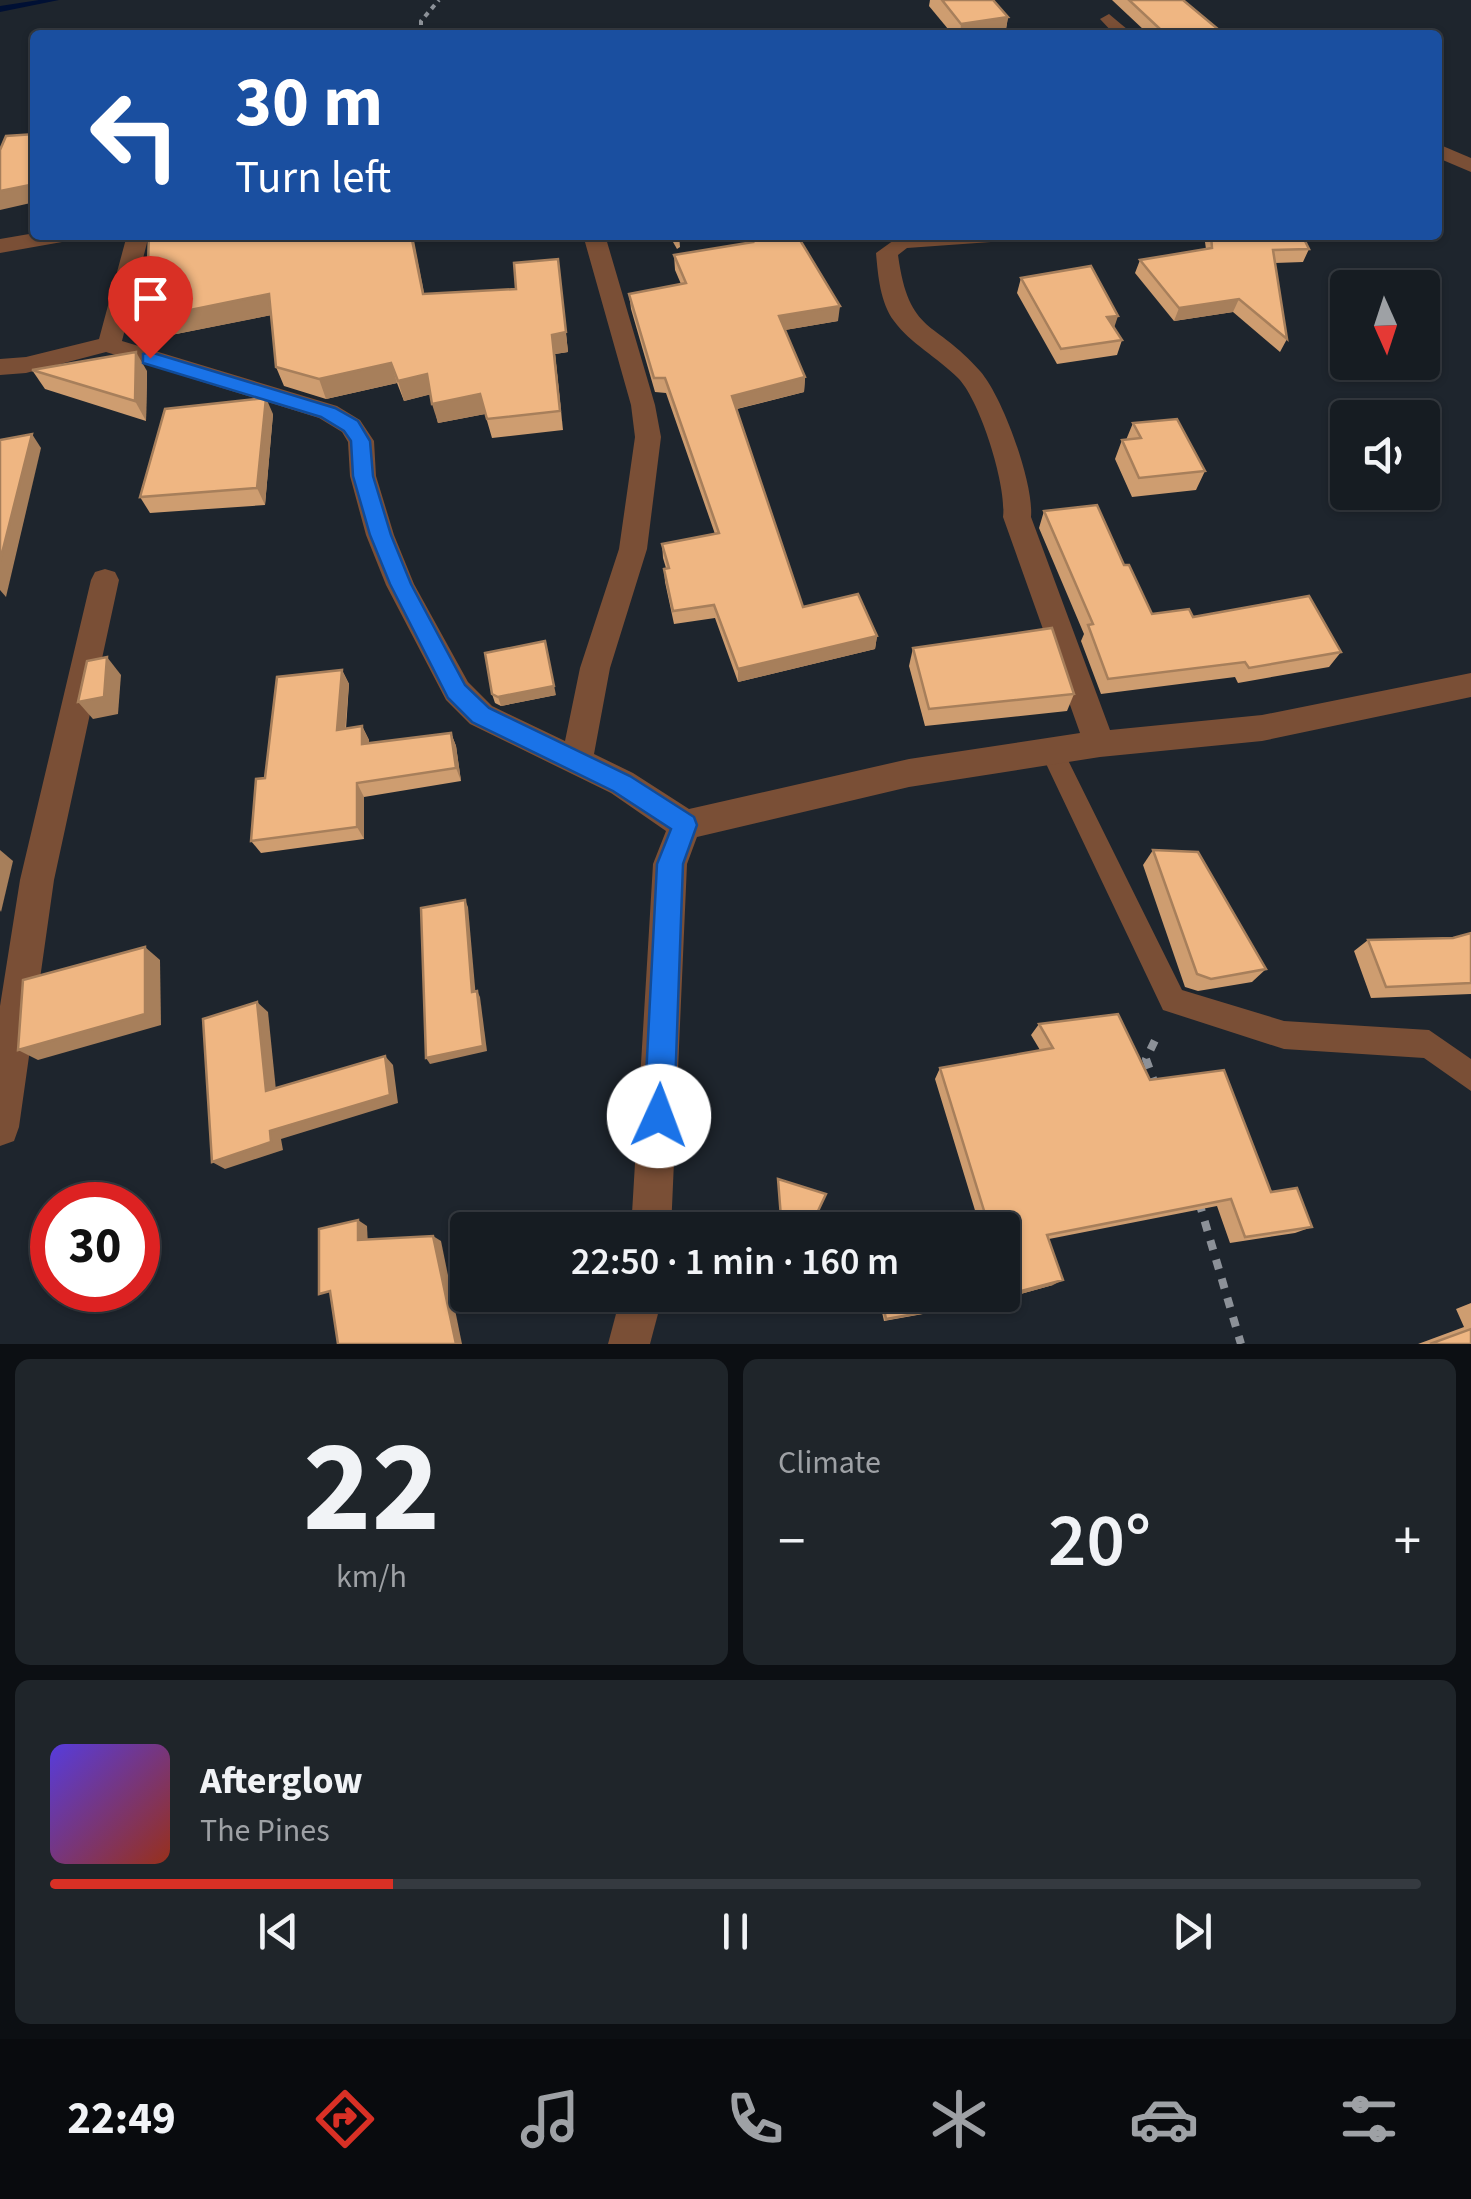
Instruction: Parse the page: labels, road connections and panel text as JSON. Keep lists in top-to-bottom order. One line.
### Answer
{"north":"bottom","page":{"turn":["30 m","Turn left"],"limit":"30","trip":"22:50 · 1 min · 160 m","tile":[["22","km/h"],"Climate"],"heat":["−","20°","+"],"song":["Afterglow","The Pines"],"tabs":"22:49"}}
